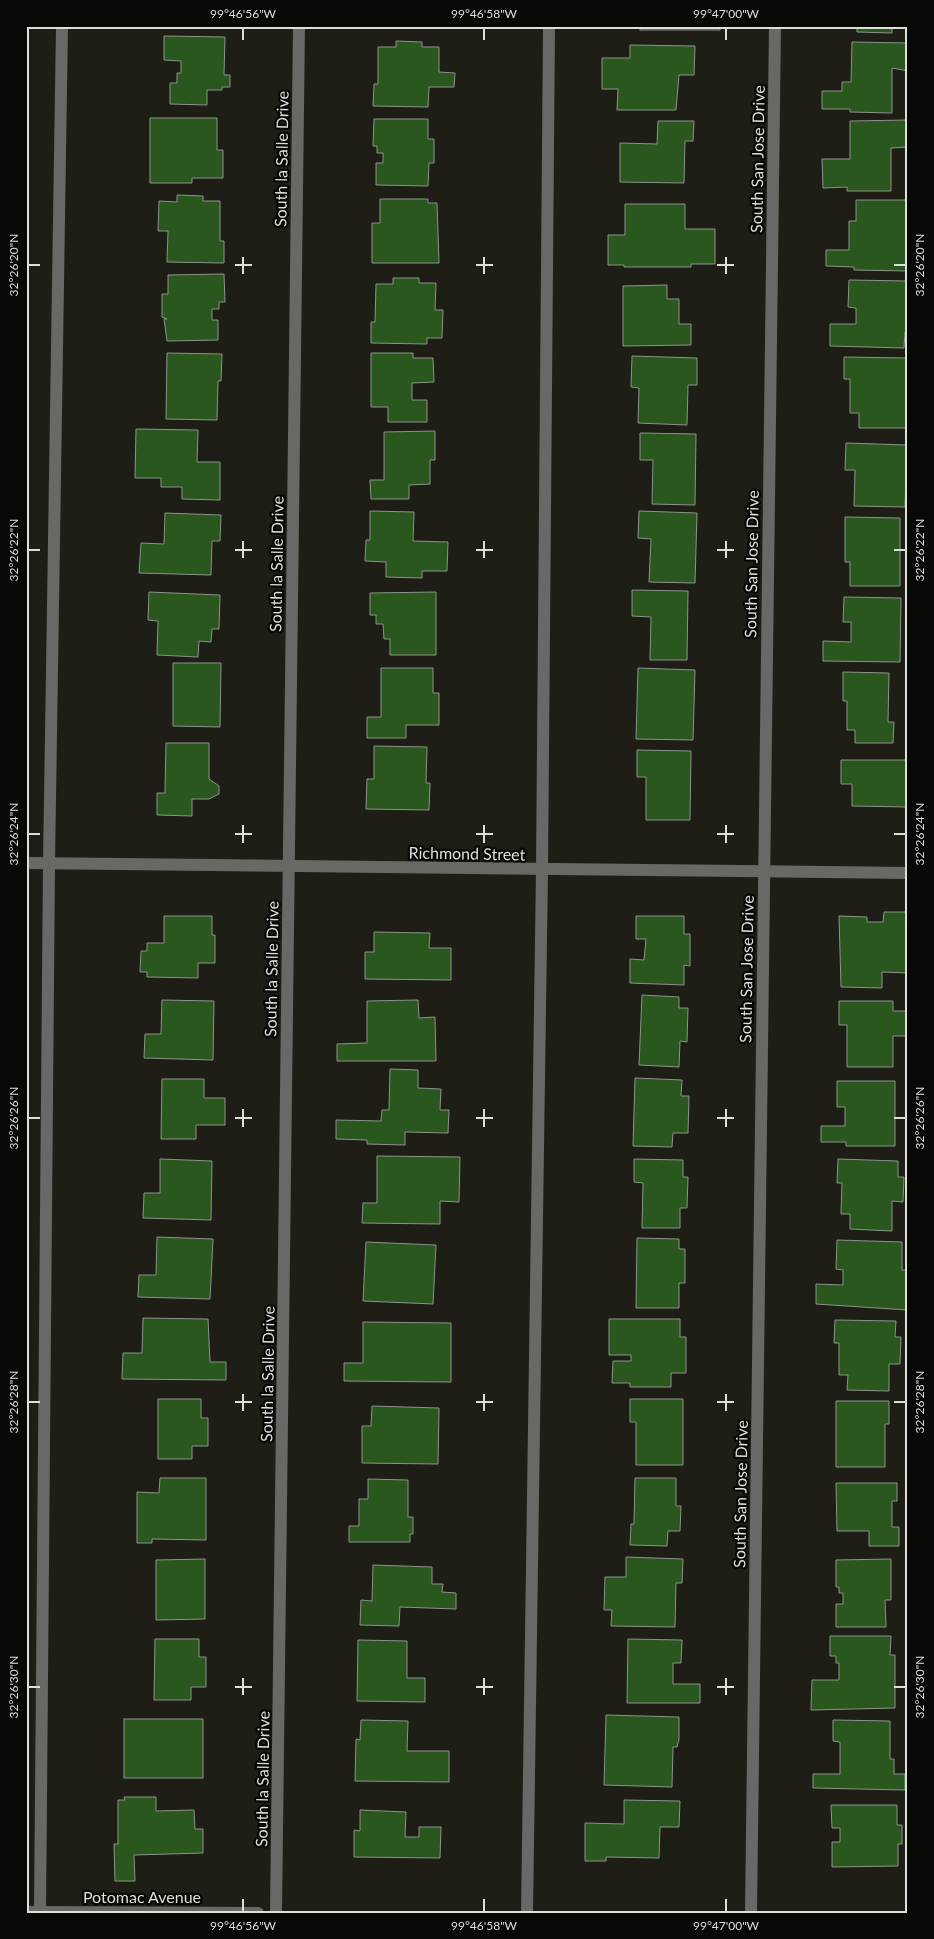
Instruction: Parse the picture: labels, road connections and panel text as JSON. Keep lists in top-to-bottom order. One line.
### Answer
{"streets":{"street":["South la Salle Drive","South San Jose Drive","Richmond Street","Potomac Avenue"]},"crossings":[["South la Salle Drive","Richmond Street"],["South San Jose Drive","Richmond Street"]],"coordinates":["99°46'56\"W","99°46'58\"W","99°47'00\"W","32°26'20\"N","32°26'22\"N","32°26'24\"N","32°26'26\"N","32°26'28\"N","32°26'30\"N"]}
